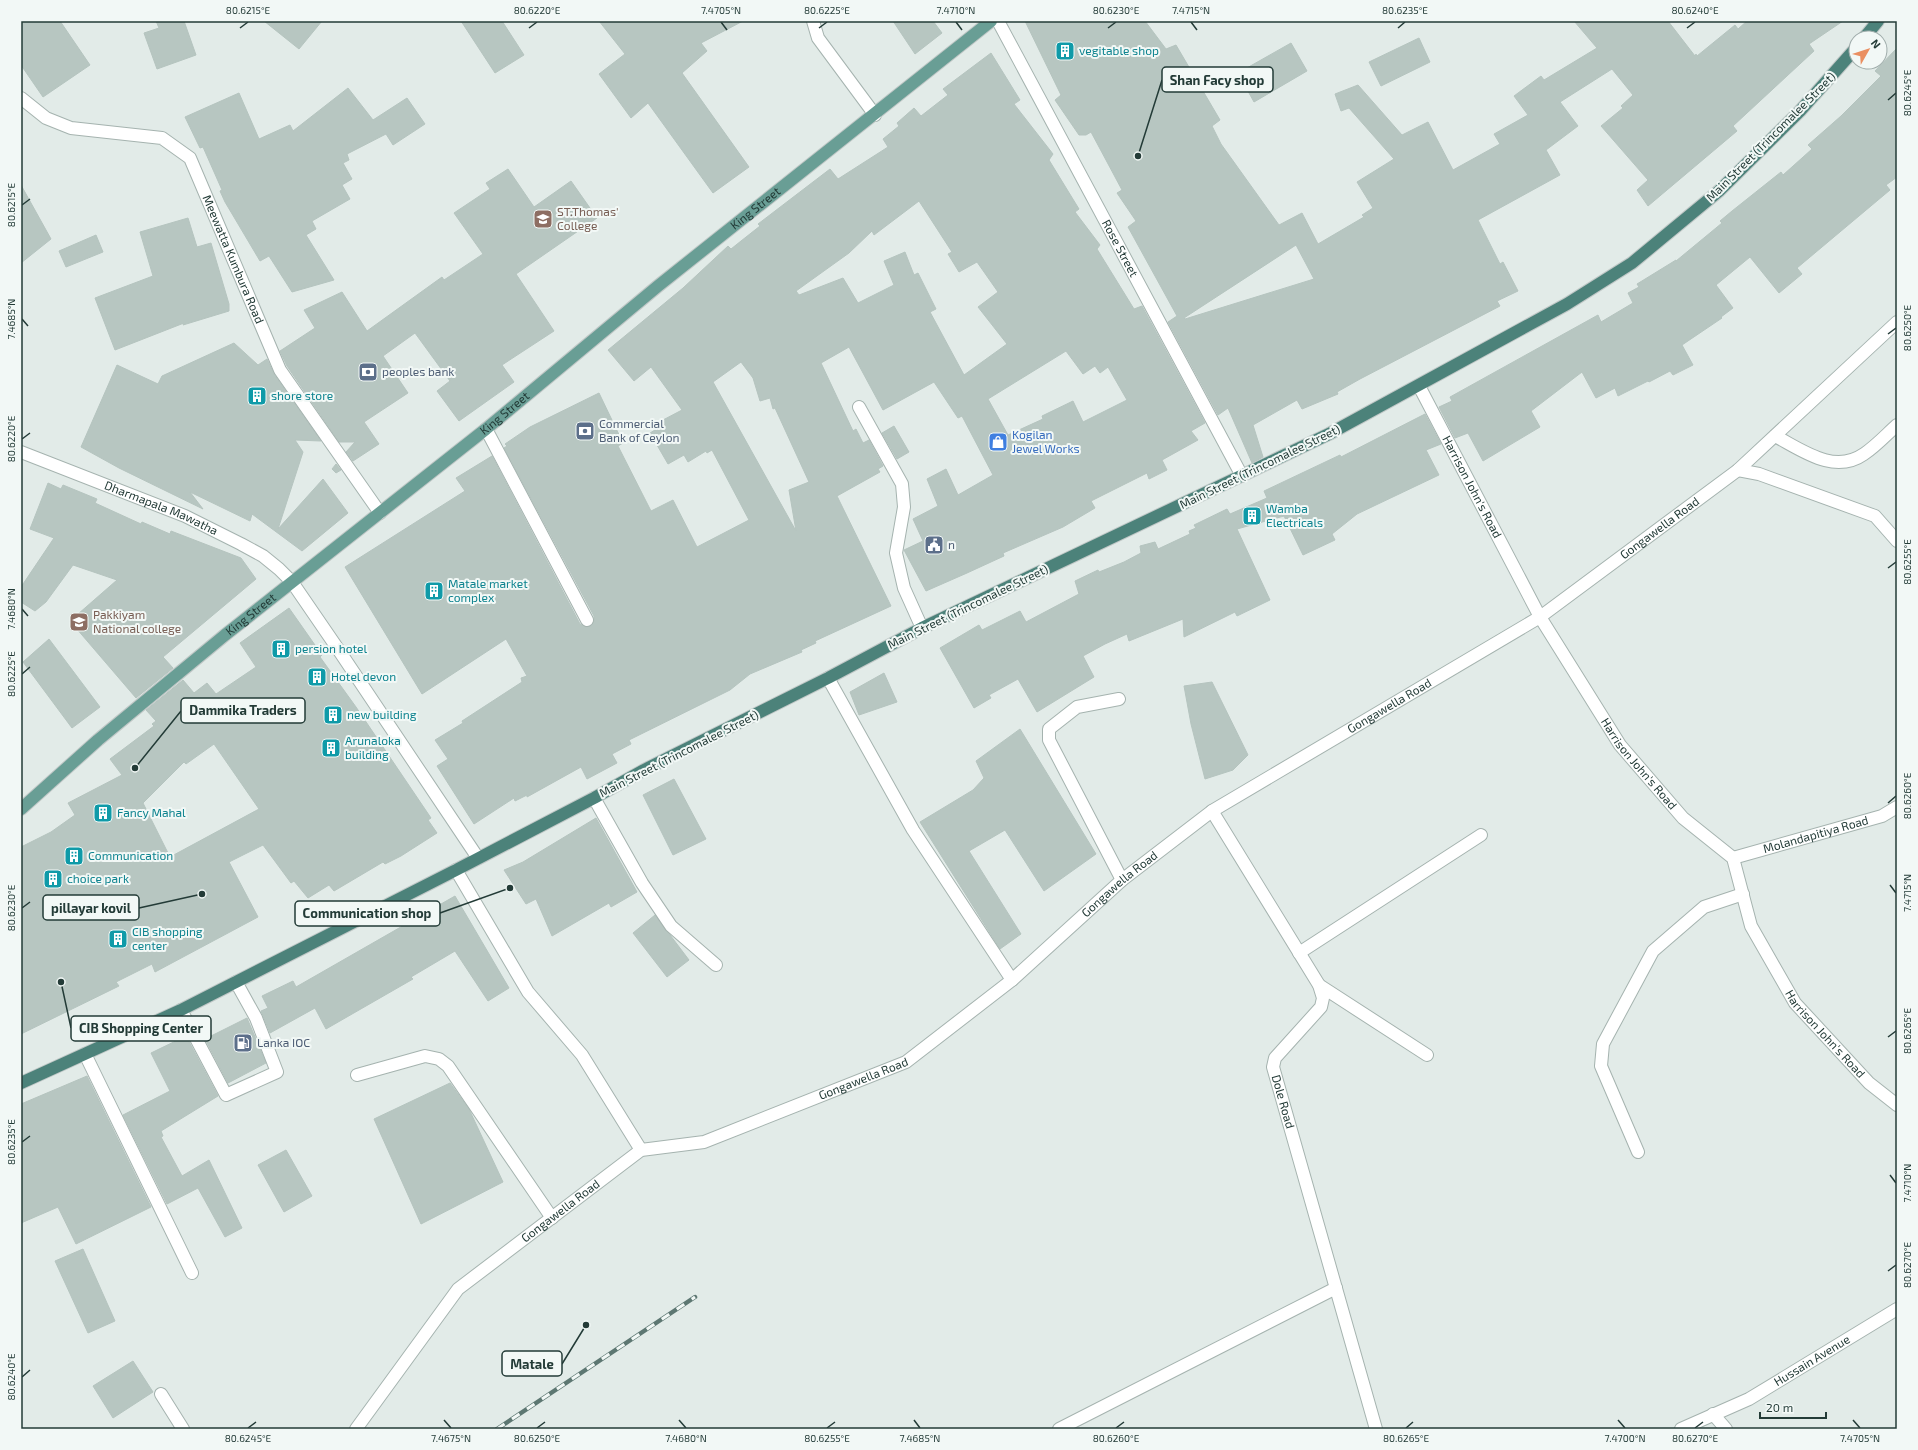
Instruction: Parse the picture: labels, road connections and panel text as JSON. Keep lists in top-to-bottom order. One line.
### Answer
{"streets":{"highway":["Main Street (Trincomalee Street)"],"main road":["King Street"],"street":["Rose Street","Meewatta Kumbura Road","Harrison John's Road","Dharmapala Mawatha","Gongawella Road","Molandapitiya Road","Dole Road","Hussain Avenue"]},"crossings":[["Main Street (Trincomalee Street)","Rose Street"],["Main Street (Trincomalee Street)","Harrison John's Road"],["Main Street (Trincomalee Street)","Dharmapala Mawatha"],["King Street","Meewatta Kumbura Road"],["King Street","Dharmapala Mawatha"],["Harrison John's Road","Gongawella Road"],["Harrison John's Road","Molandapitiya Road"],["Gongawella Road","Dole Road"]],"places":{"building":["vegitable shop","shore store","Wamba Electricals","Matale market complex","persion hotel","Hotel devon","new building","Arunaloka building","Fancy Mahal","Communication","choice park","CIB shopping center"],"other":["Shan Facy shop","Dammika Traders","Communication shop","pillayar kovil","CIB Shopping Center","Matale"],"school or university":["ST.Thomas' College","Pakkiyam National college"],"bank":["peoples bank","Commercial Bank of Ceylon"],"shop":["Kogilan Jewel Works"],"public building":["n"],"fuel station":["Lanka IOC"]},"scale_bar":"20 m","north":"top right","coordinates":["80.6215°E","80.6220°E","7.4705°N","80.6225°E","7.4710°N","80.6230°E","7.4715°N","80.6235°E","80.6240°E","80.6245°E","7.4685°N","80.6250°E","80.6255°E","7.4680°N","80.6260°E","80.6265°E","80.6270°E","7.4675°N","7.4700°N"]}
